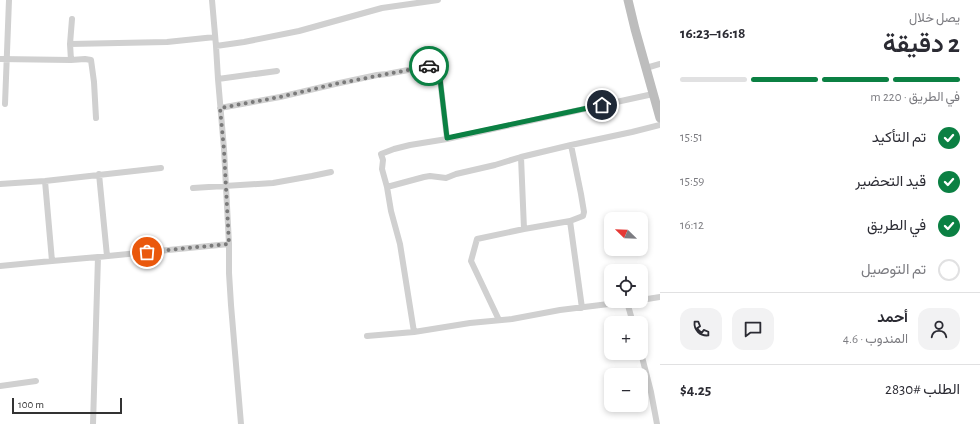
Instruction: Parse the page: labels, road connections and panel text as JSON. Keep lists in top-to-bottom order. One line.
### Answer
{"scale_bar":"100 m","north":"top left","page":{"heading":["2 دقيقة","يصل خلال","16:18–16:23"],"panel":["أحمد","المندوب · 4.6","الطلب #2830","$4.25"],"bar":"في الطريق · 220 m","list":[["تم التأكيد","15:51"],["قيد التحضير","15:59"],["في الطريق","16:12"],"تم التوصيل"],"map_buttons":["+","−"],"scale":"100 m"}}
